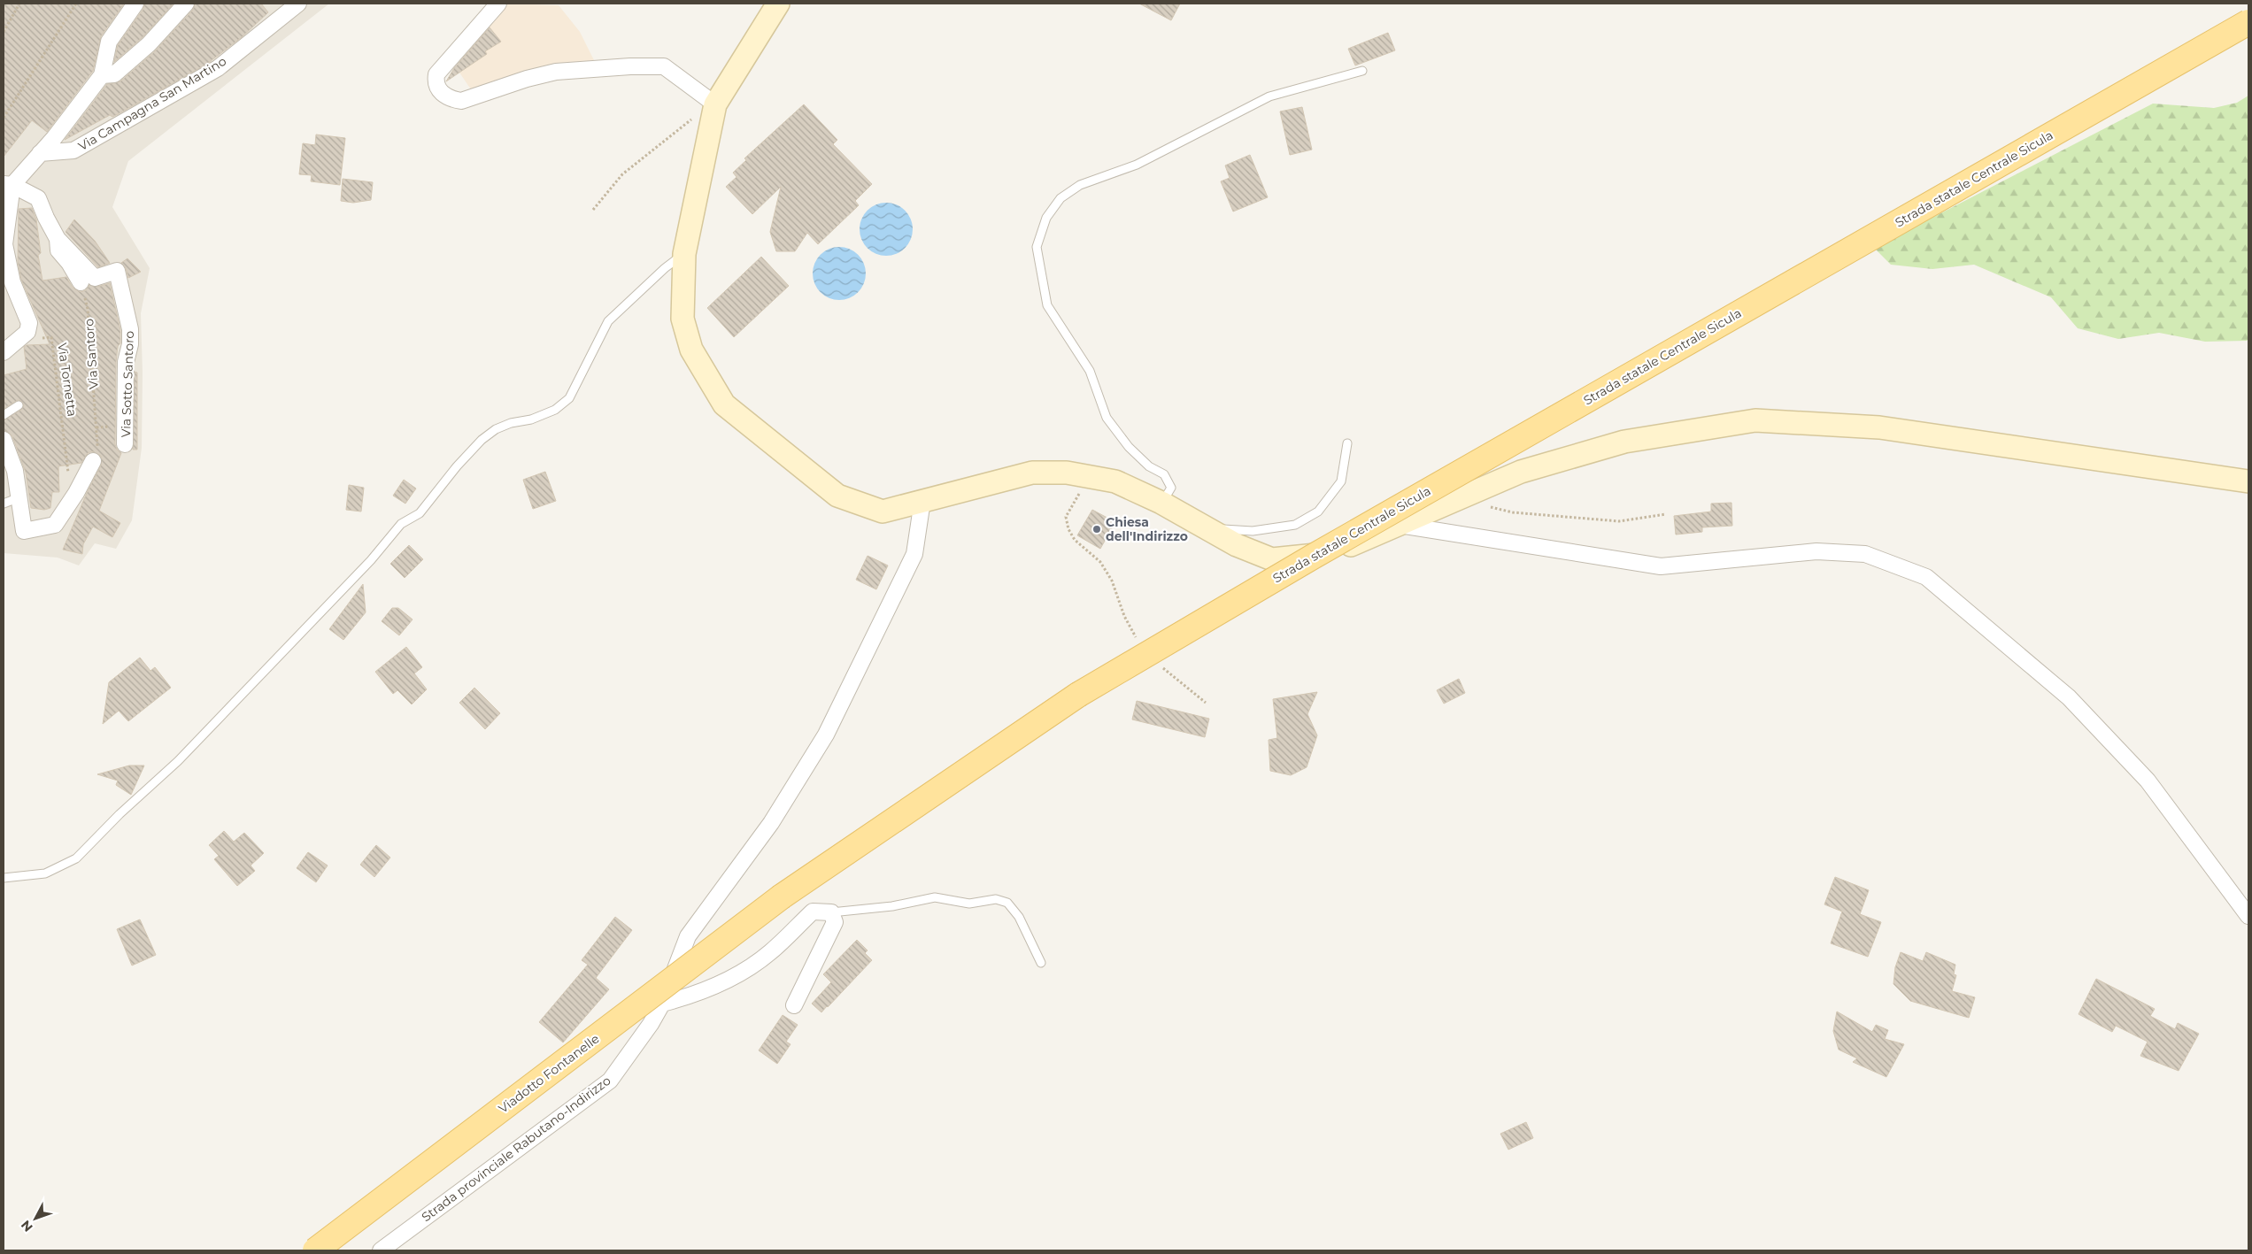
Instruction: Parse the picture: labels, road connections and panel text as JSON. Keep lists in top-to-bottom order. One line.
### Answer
{"streets":{"main road":["Strada statale Centrale Sicula","Viadotto Fontanelle"],"street":["Via Campagna San Martino","Via Sotto Santoro","Strada provinciale Rabutano-Indirizzo"],"path":["Via Santoro","Via Tornetta"]},"crossings":[["Strada statale Centrale Sicula","Viadotto Fontanelle"]],"places":["Chiesa dell'Indirizzo"],"north":"bottom left"}
